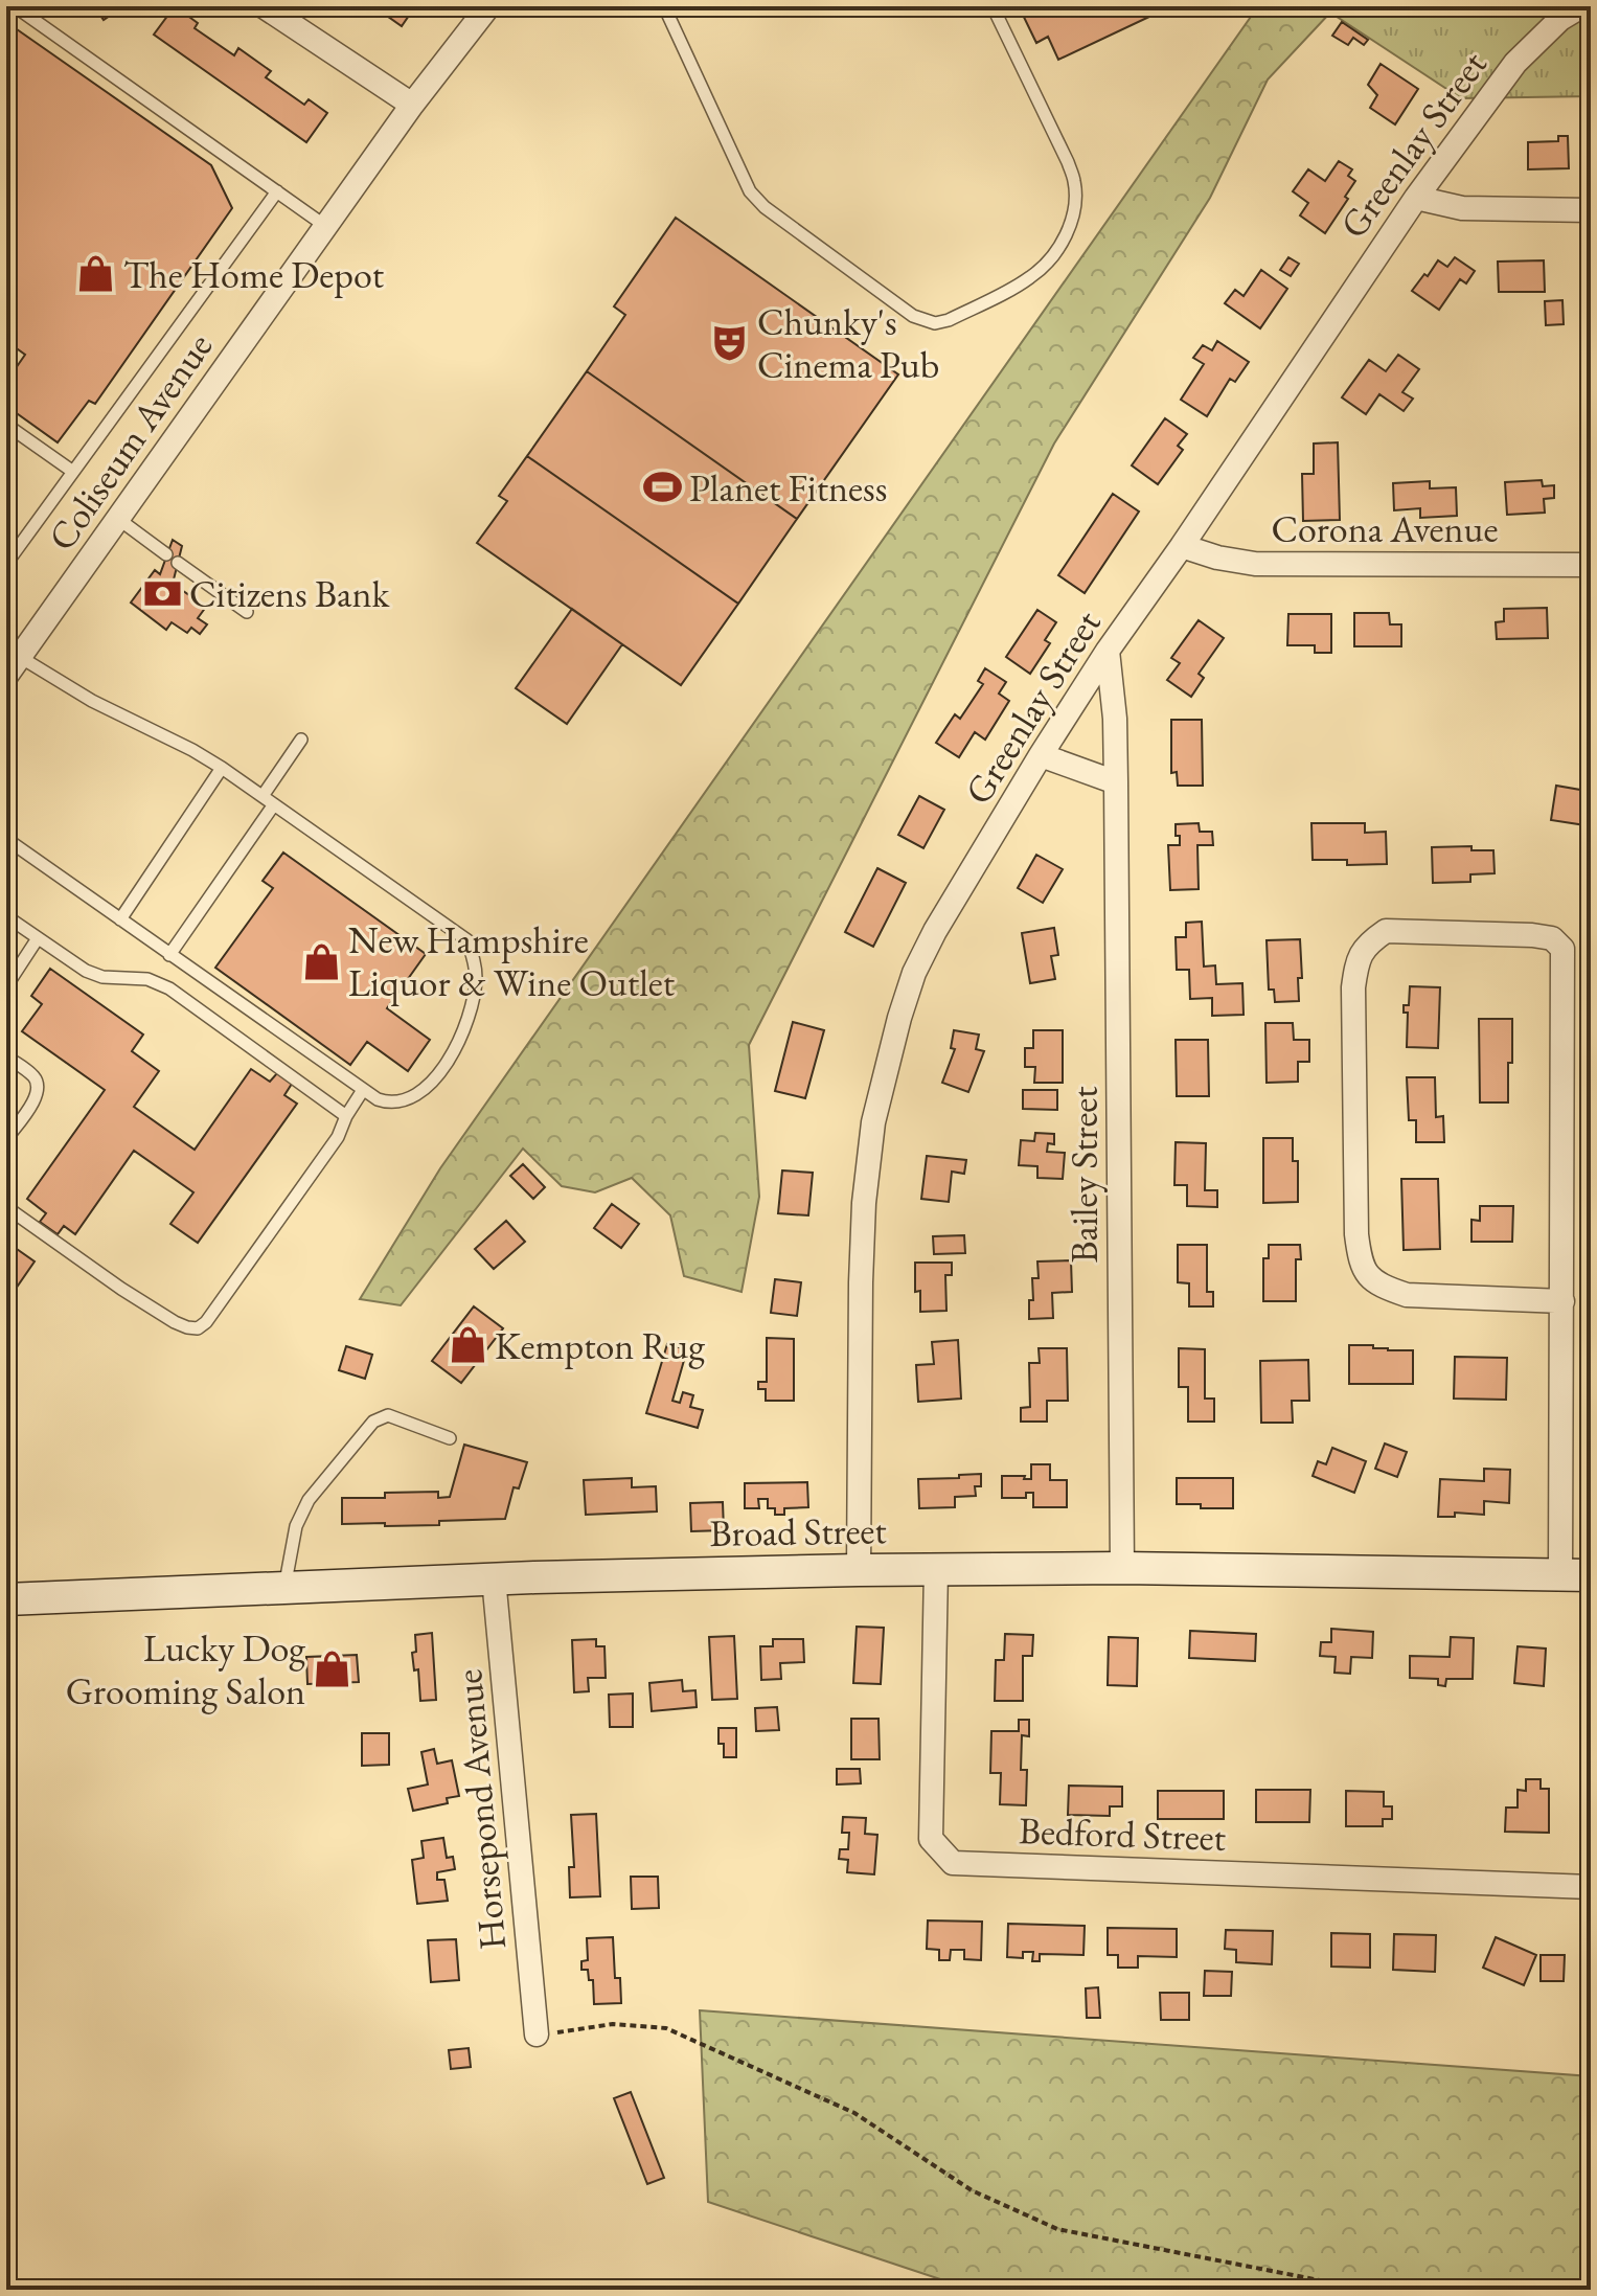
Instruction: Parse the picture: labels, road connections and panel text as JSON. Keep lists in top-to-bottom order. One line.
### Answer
{"streets":{"main road":["Broad Street"],"street":["Greenlay Street","Coliseum Avenue","Corona Avenue","Bailey Street","Horsepond Avenue","Bedford Street"]},"crossings":[["Greenlay Street","Corona Avenue"],["Greenlay Street","Bailey Street"],["Greenlay Street","Broad Street"],["Bailey Street","Broad Street"],["Broad Street","Horsepond Avenue"],["Broad Street","Bedford Street"]],"places":{"shop":["The Home Depot","New Hampshire Liquor & Wine Outlet","Kempton Rug","Lucky Dog Grooming Salon"],"theatre":["Chunky's Cinema Pub"],"sports":["Planet Fitness"],"bank":["Citizens Bank"]}}
